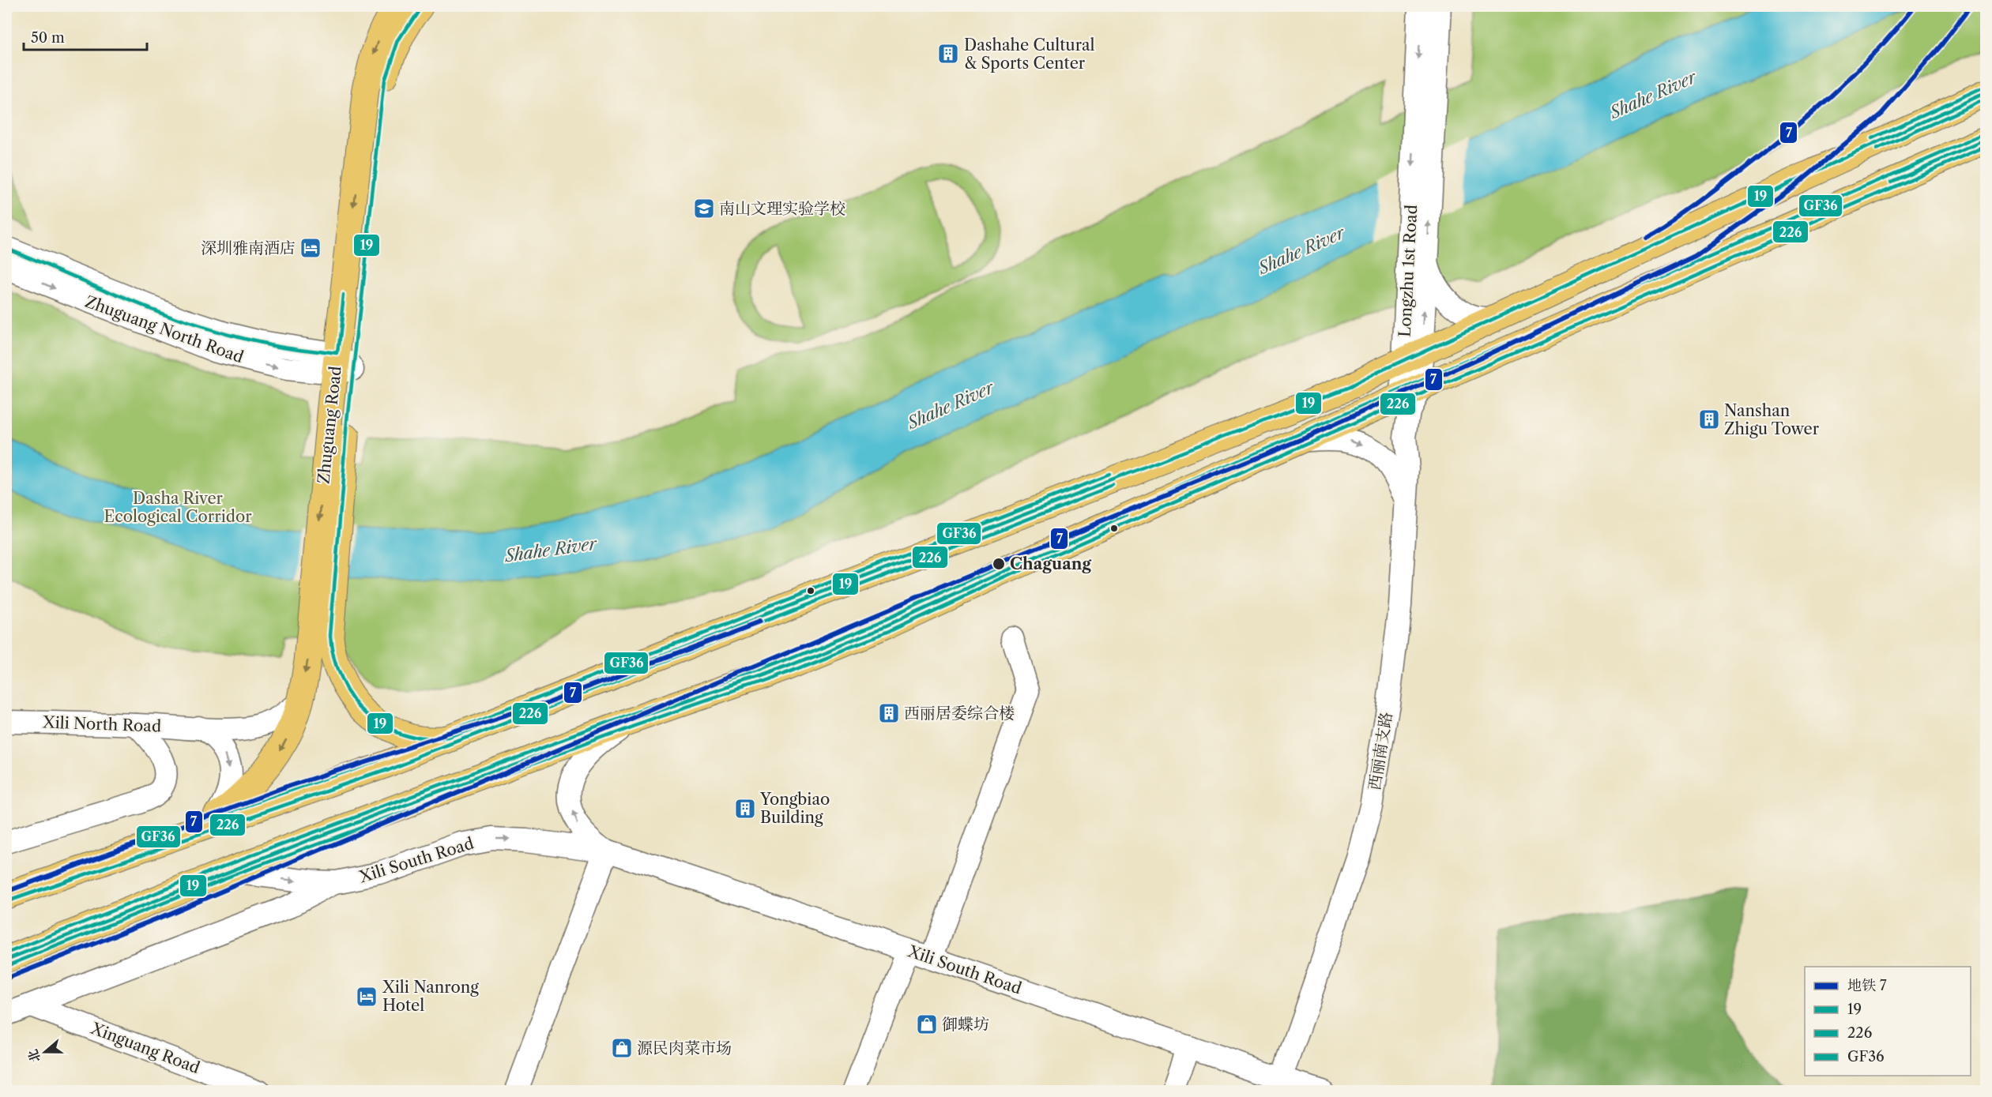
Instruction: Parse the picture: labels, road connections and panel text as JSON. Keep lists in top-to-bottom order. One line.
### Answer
{"streets":{"main road":["Zhuguang Road"],"street":["Longzhu 1st Road","Zhuguang North Road","Xili North Road","西丽南支路","Xili South Road","Xinguang Road"]},"crossings":[["Longzhu 1st Road","西丽南支路"],["Zhuguang North Road","Zhuguang Road"],["Zhuguang Road","Xili North Road"],["西丽南支路","Xili South Road"]],"water":["Shahe River"],"parks":["Dasha River Ecological Corridor"],"places":{"building":["Dashahe Cultural & Sports Center","Nanshan Zhigu Tower","西丽居委综合楼","Yongbiao Building"],"school or university":["南山文理实验学校"],"hotel":["深圳雅南酒店","Xili Nanrong Hotel"],"other":["Chaguang"],"shop":["御蝶坊","源民肉菜市场"]},"lines":["metro line 7","transit line 19","transit line GF36","transit line 226"],"legend":["地铁 7","19","226","GF36"],"scale_bar":"50 m","north":"left"}
